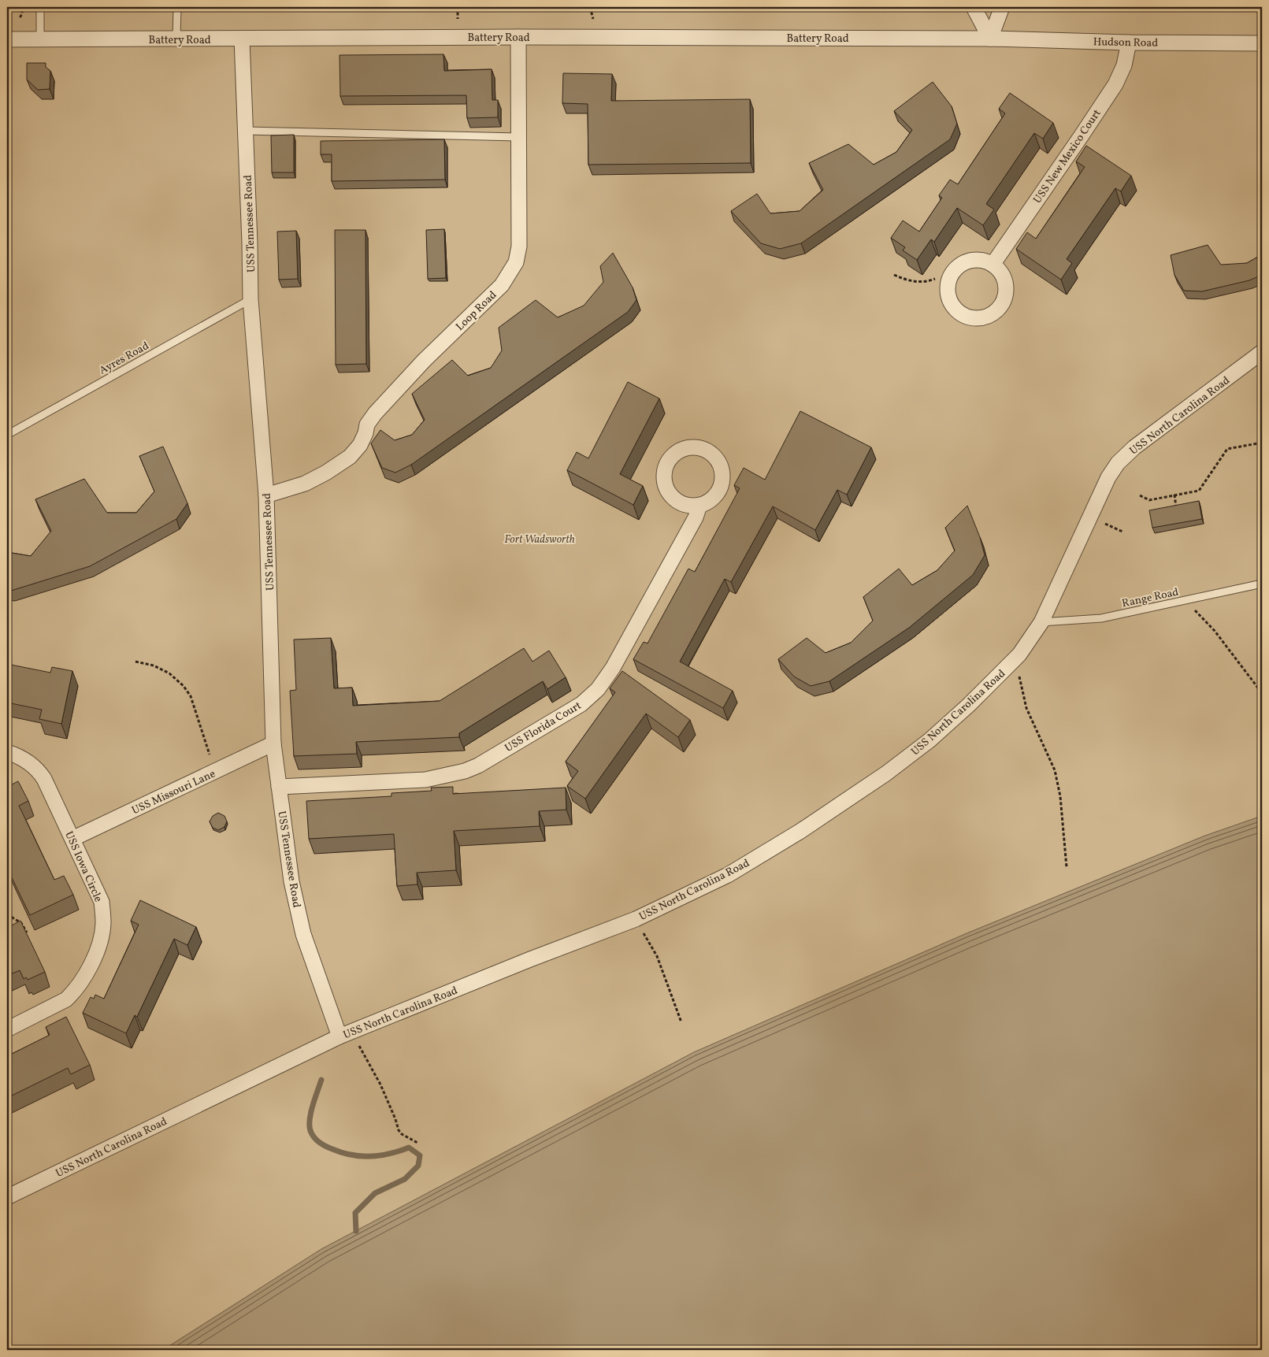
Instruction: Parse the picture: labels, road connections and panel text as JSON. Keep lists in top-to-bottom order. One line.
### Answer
{"streets":{"street":["Battery Road","Hudson Road","USS New Mexico Court","USS Tennessee Road","Loop Road","USS North Carolina Road","USS Florida Court","USS Missouri Lane","USS Iowa Circle"],"lane":["Ayres Road","Range Road"]},"crossings":[["Battery Road","Hudson Road"],["Battery Road","USS Tennessee Road"],["Battery Road","Loop Road"],["Hudson Road","USS New Mexico Court"],["USS Tennessee Road","Loop Road"],["USS Tennessee Road","Ayres Road"],["USS Tennessee Road","USS North Carolina Road"],["USS Tennessee Road","USS Florida Court"],["USS Tennessee Road","USS Missouri Lane"],["USS North Carolina Road","Range Road"],["USS Missouri Lane","USS Iowa Circle"]],"parks":["Fort Wadsworth"]}
